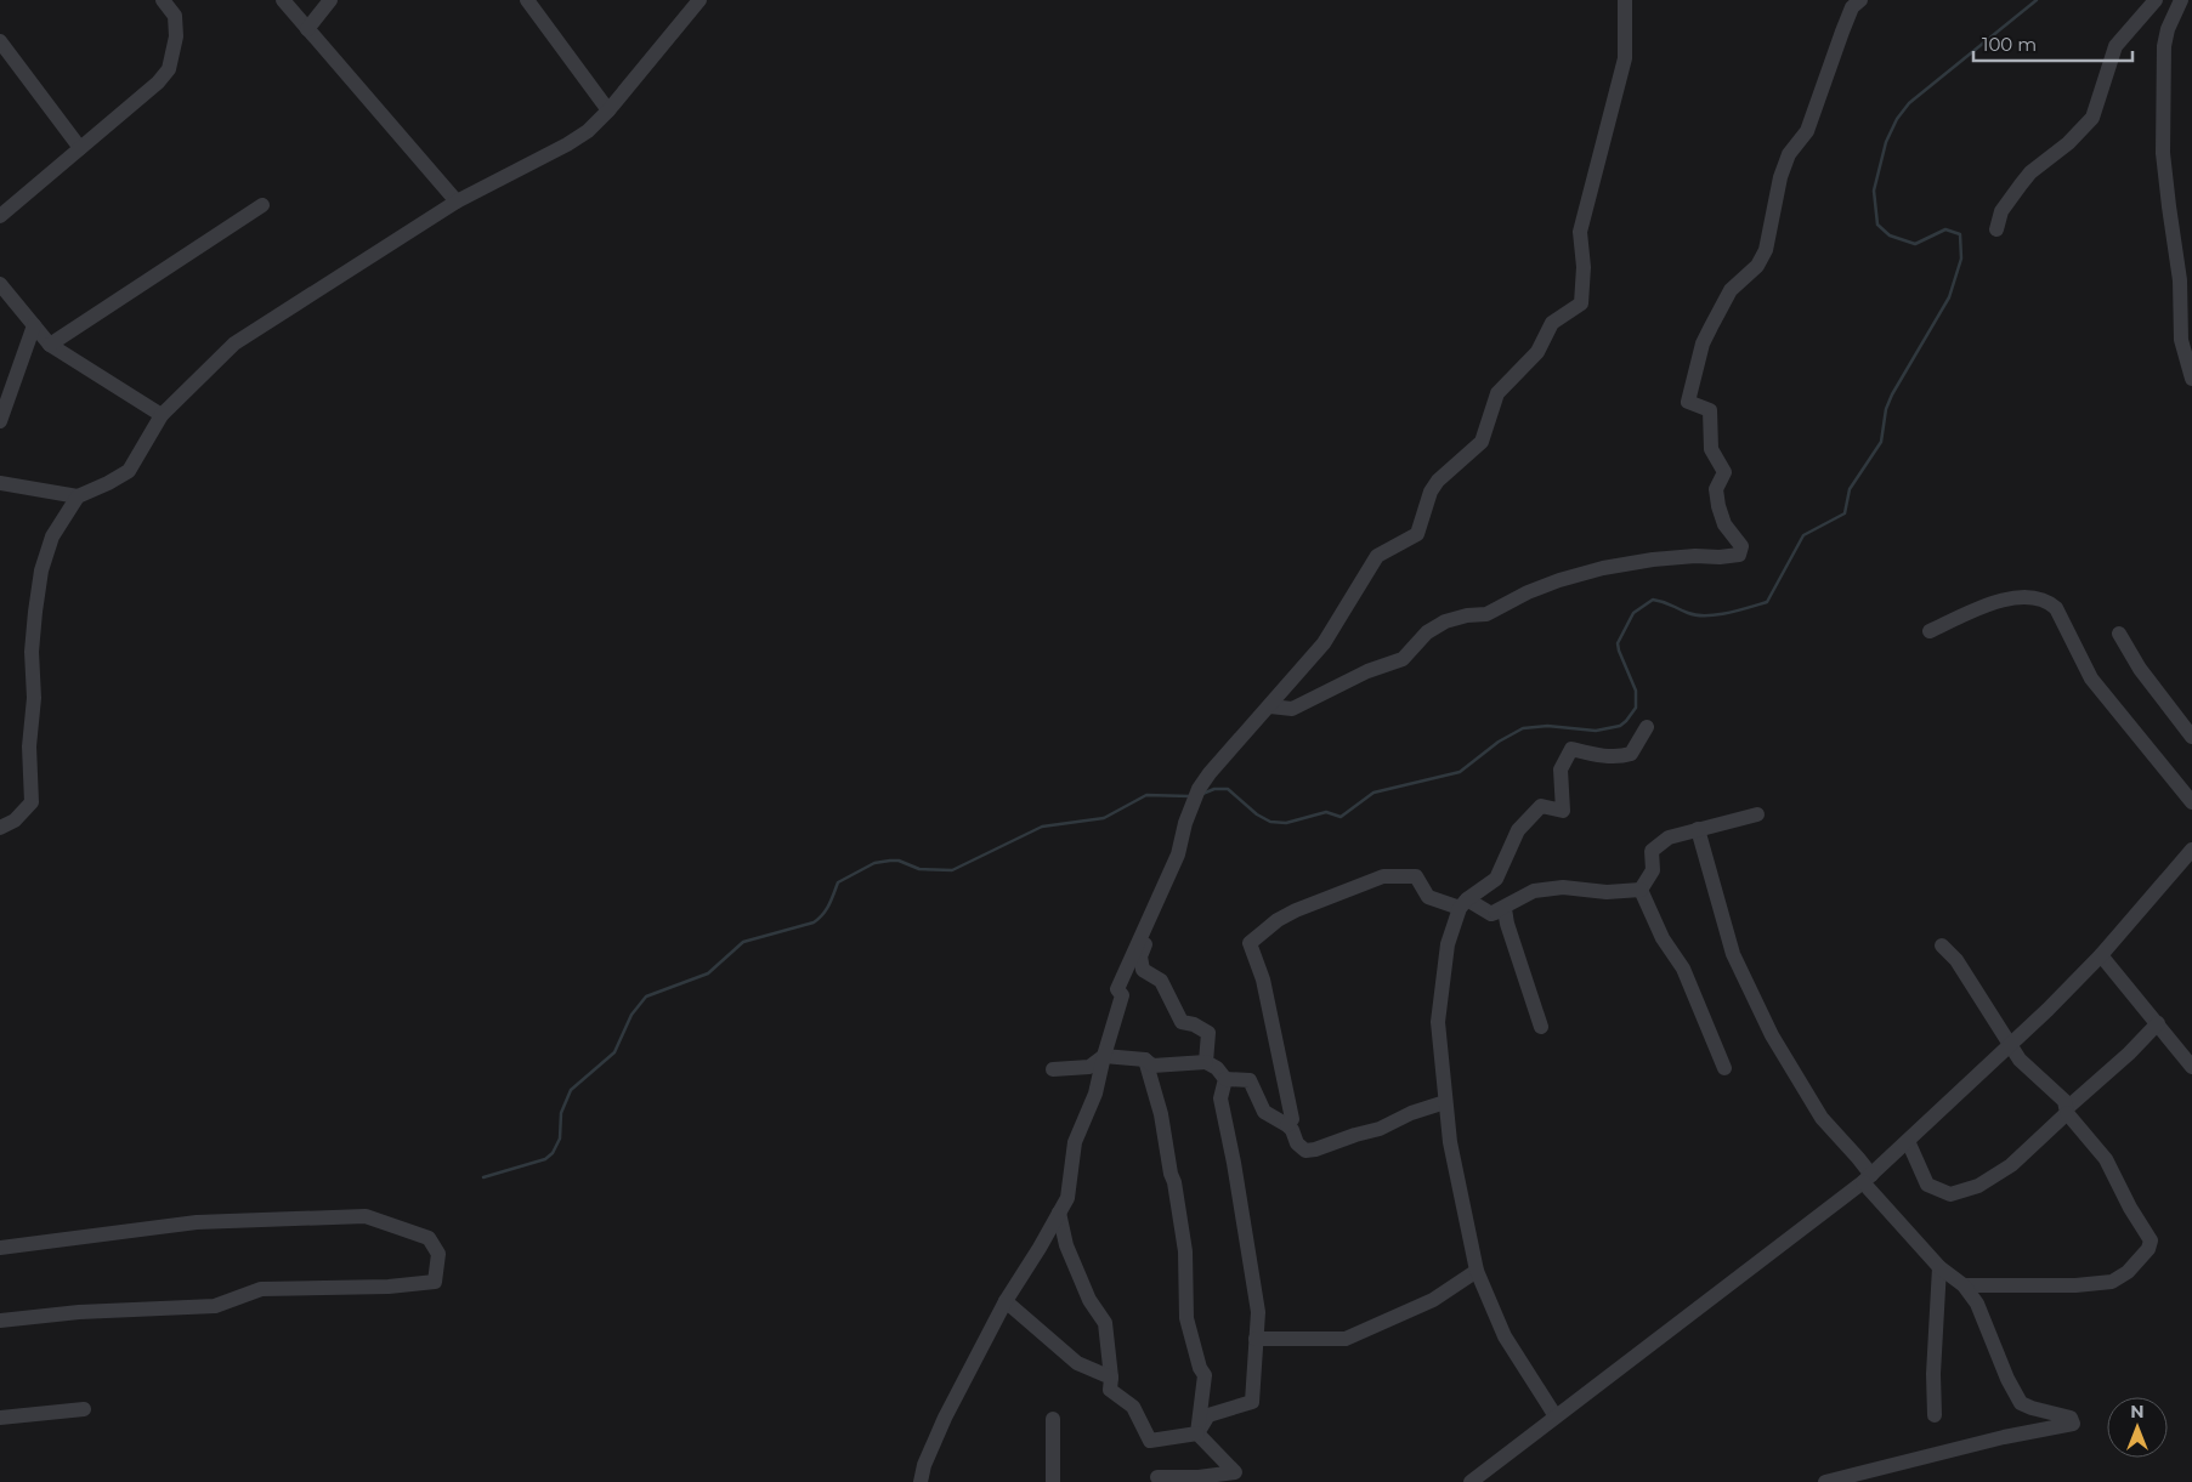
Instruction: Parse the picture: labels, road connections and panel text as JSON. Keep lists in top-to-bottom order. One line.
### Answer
{"scale_bar":"100 m","north":"top"}
